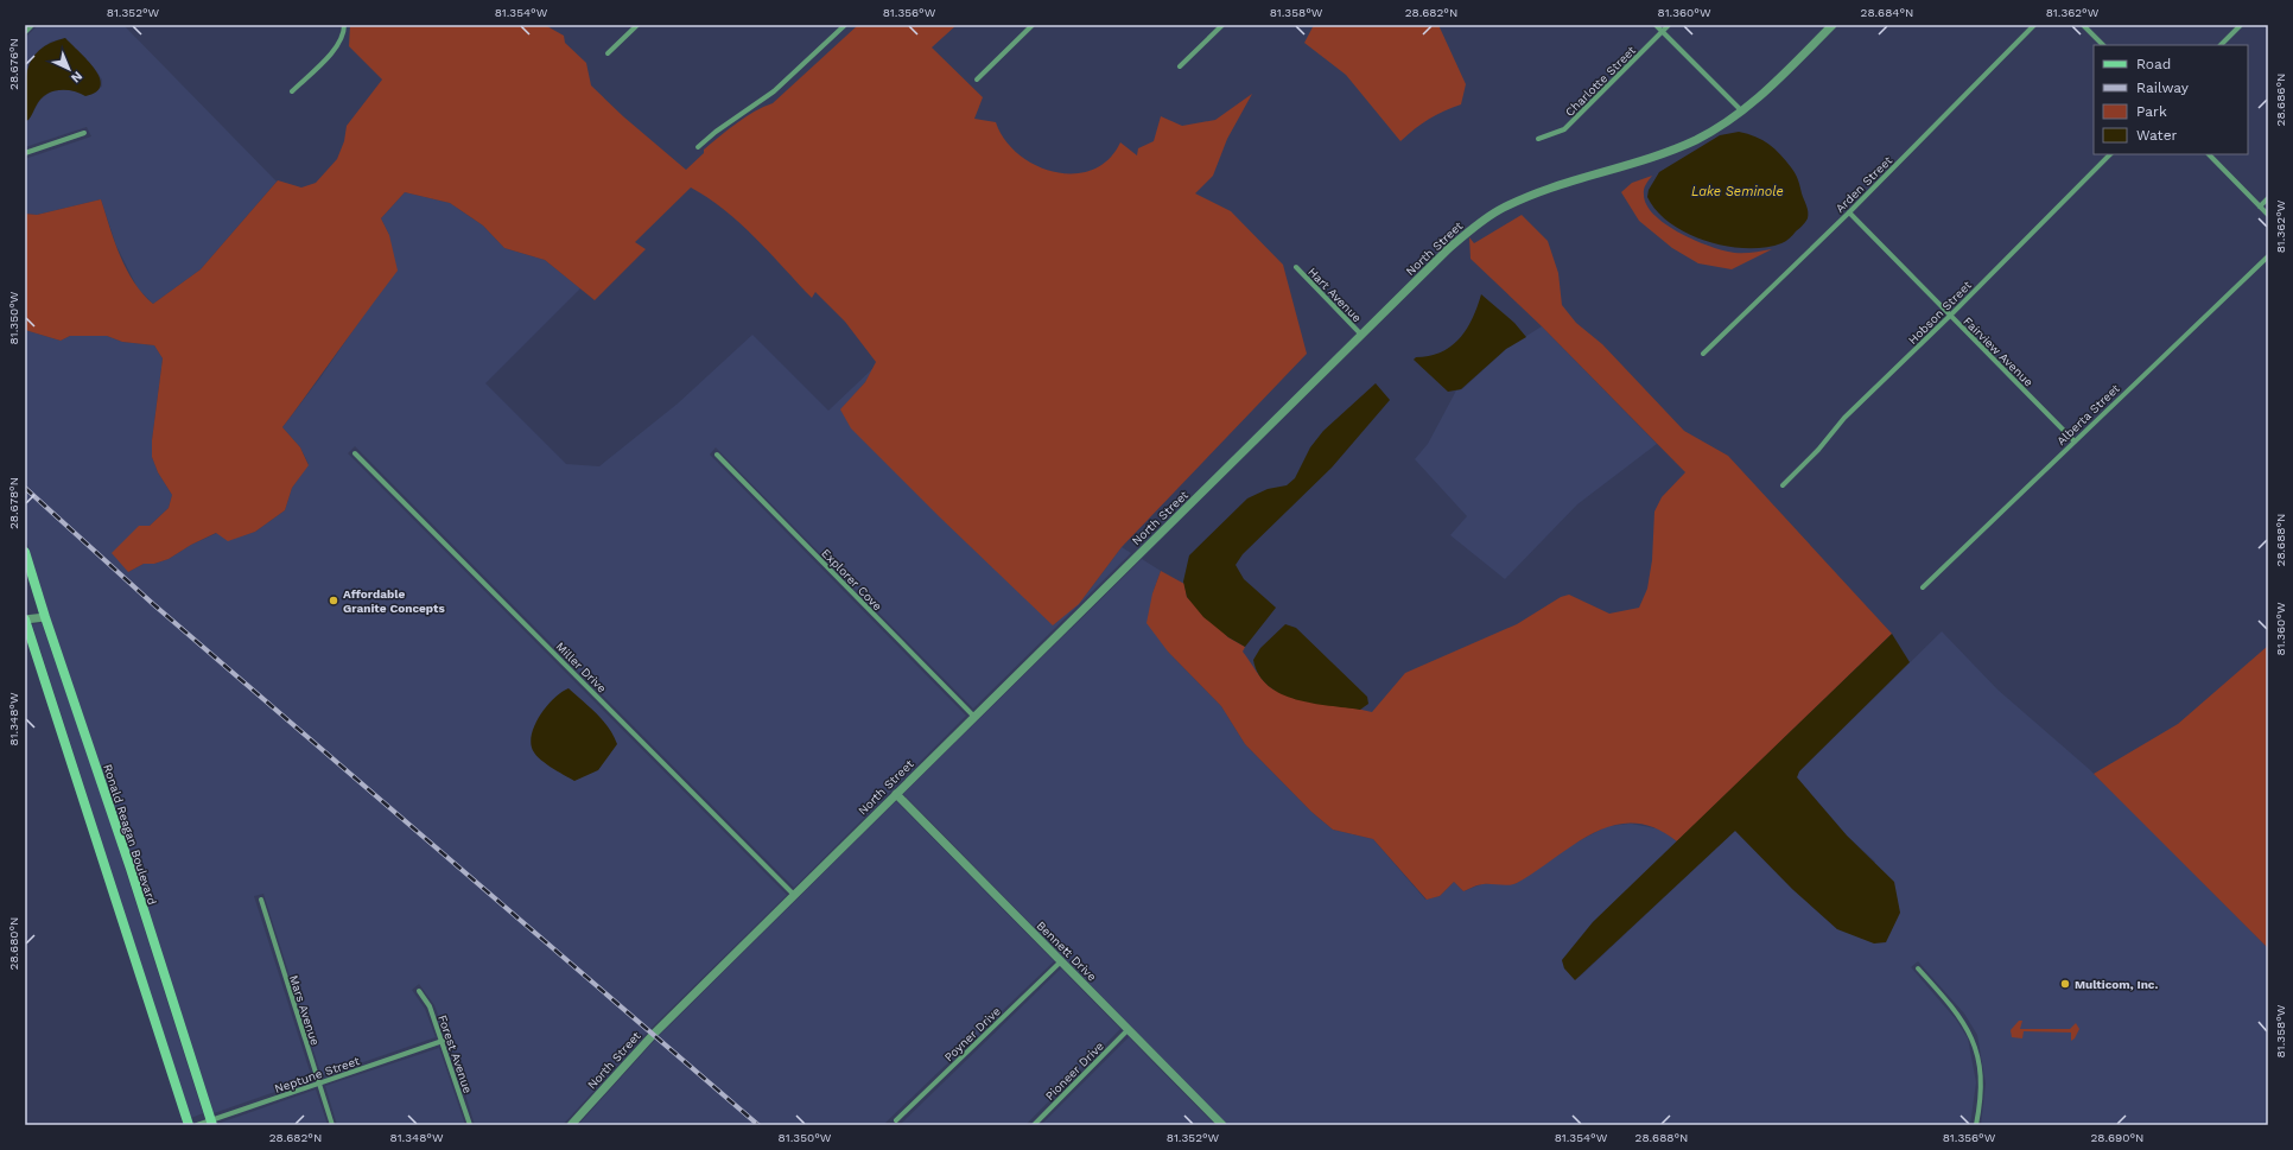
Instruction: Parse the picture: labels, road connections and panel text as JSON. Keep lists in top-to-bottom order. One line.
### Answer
{"streets":{"main road":["Ronald Reagan Boulevard"],"street":["Charlotte Street","Arden Street","North Street","Hart Avenue","Hobson Street","Fairview Avenue","Alberta Street","Explorer Cove","Miller Drive","Bennett Drive","Mars Avenue","Poyner Drive","Forest Avenue","Pioneer Drive","Neptune Street"]},"crossings":[["Arden Street","Fairview Avenue"],["North Street","Hart Avenue"],["North Street","Explorer Cove"],["North Street","Miller Drive"],["North Street","Bennett Drive"],["Hobson Street","Fairview Avenue"],["Fairview Avenue","Alberta Street"],["Ronald Reagan Boulevard","Neptune Street"],["Bennett Drive","Poyner Drive"],["Bennett Drive","Pioneer Drive"],["Mars Avenue","Neptune Street"],["Forest Avenue","Neptune Street"]],"water":["Lake Seminole"],"places":["Affordable Granite Concepts","Multicom, Inc."],"legend":["Road","Railway","Park","Water"],"north":"bottom right","coordinates":["81.352°W","81.354°W","81.356°W","81.358°W","28.682°N","81.360°W","28.684°N","81.362°W","28.676°N","28.686°N","81.350°W","28.678°N","28.688°N","81.348°W","28.680°N","28.690°N"]}
